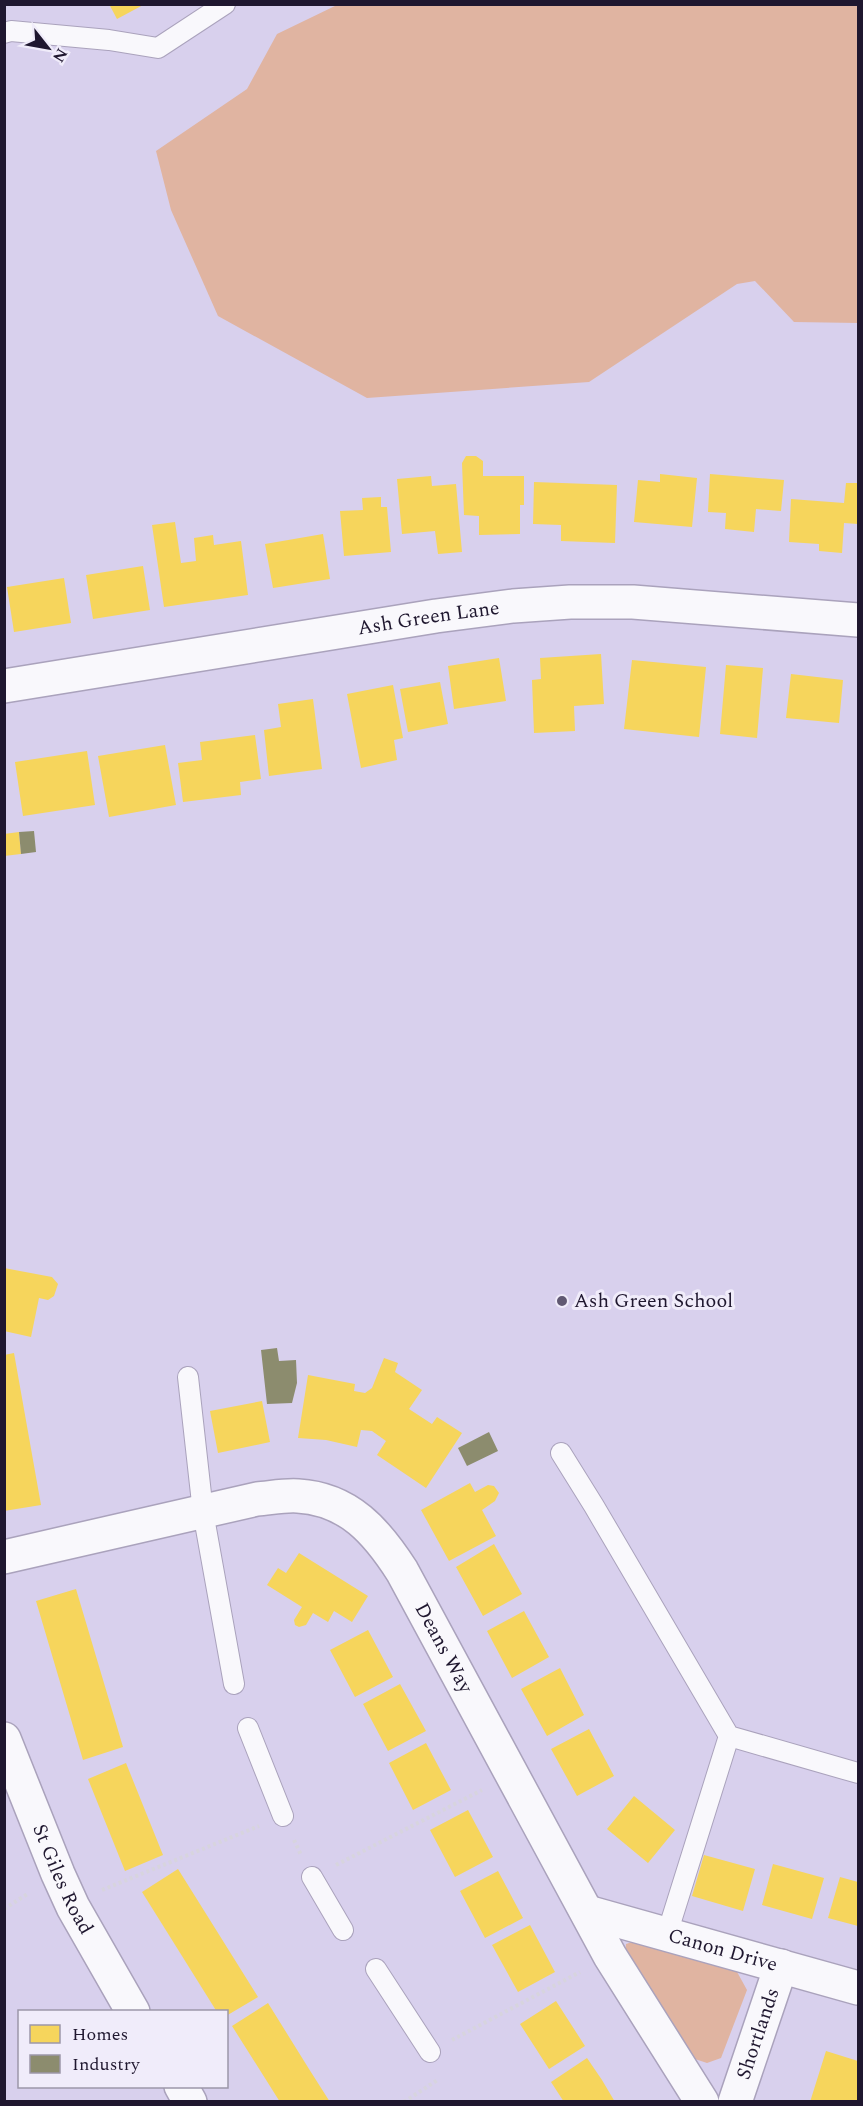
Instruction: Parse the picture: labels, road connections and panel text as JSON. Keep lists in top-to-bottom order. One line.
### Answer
{"streets":{"street":["Ash Green Lane","Deans Way","St Giles Road","Canon Drive","Shortlands"]},"crossings":[["Deans Way","Canon Drive"],["Canon Drive","Shortlands"]],"places":["Ash Green School"],"legend":["Homes","Industry"],"north":"bottom right"}
